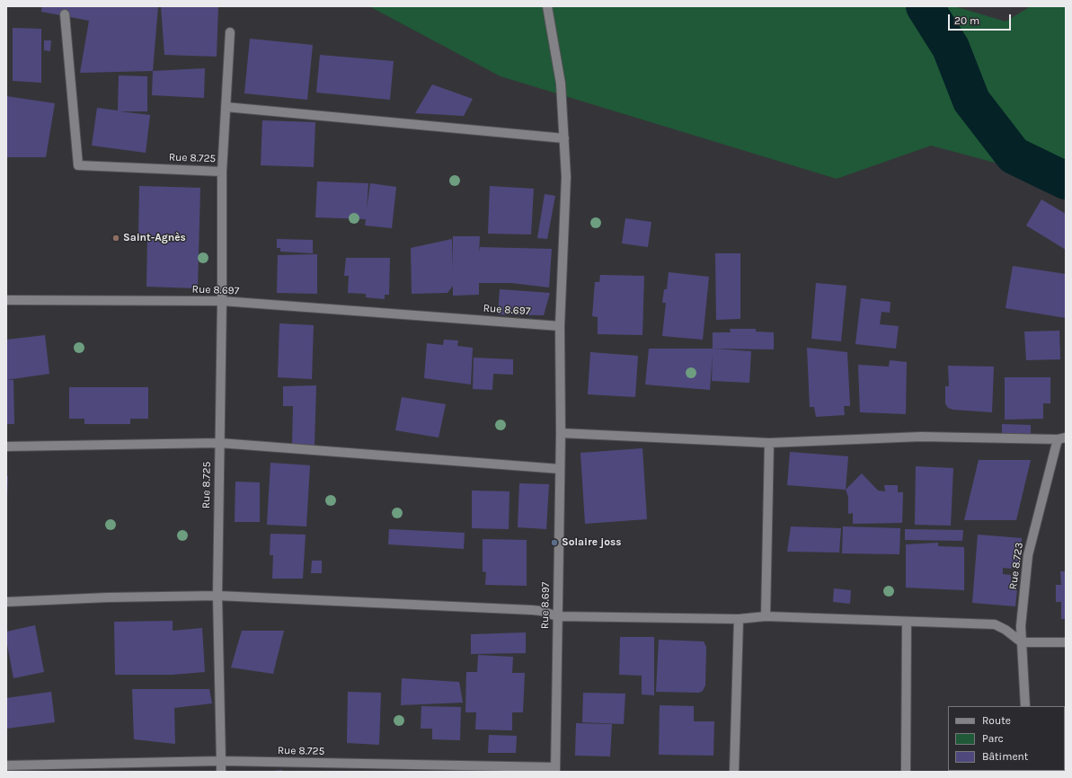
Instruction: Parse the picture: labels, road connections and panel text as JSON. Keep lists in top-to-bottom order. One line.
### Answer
{"streets":{"street":["Rue 8.725","Rue 8.697","Rue 8.723"]},"crossings":[["Rue 8.725","Rue 8.697"]],"places":["Saint-Agnès","Solaire joss"],"legend":["Route","Parc","Bâtiment"],"scale_bar":"20 m"}
